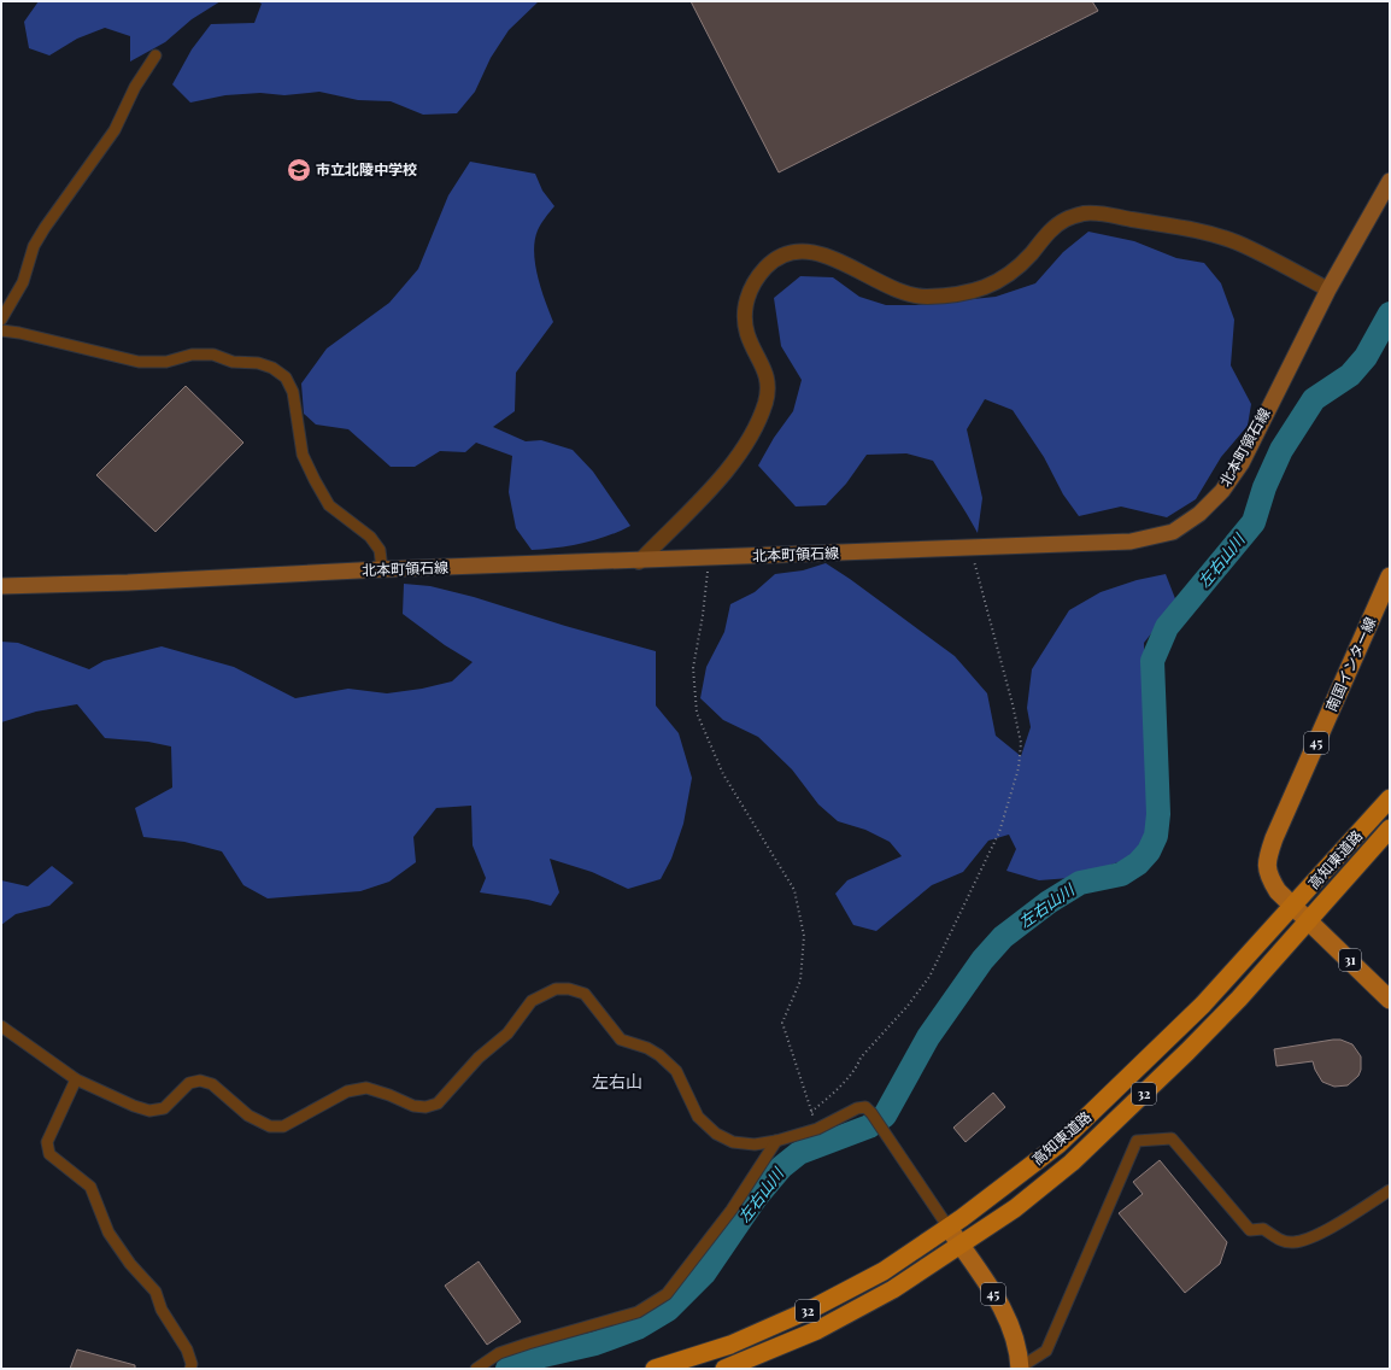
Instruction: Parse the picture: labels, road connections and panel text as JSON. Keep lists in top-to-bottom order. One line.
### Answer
{"streets":{"highway":["高知東道路","32"],"main road":["北本町領石線","南国インター線","45","31"]},"crossings":[["南国インター線","高知東道路"],["南国インター線","31"],["45","高知東道路"],["高知東道路","31"]],"districts":["左右山"],"water":["左右山川"],"places":{"school or university":["市立北陵中学校"]}}
